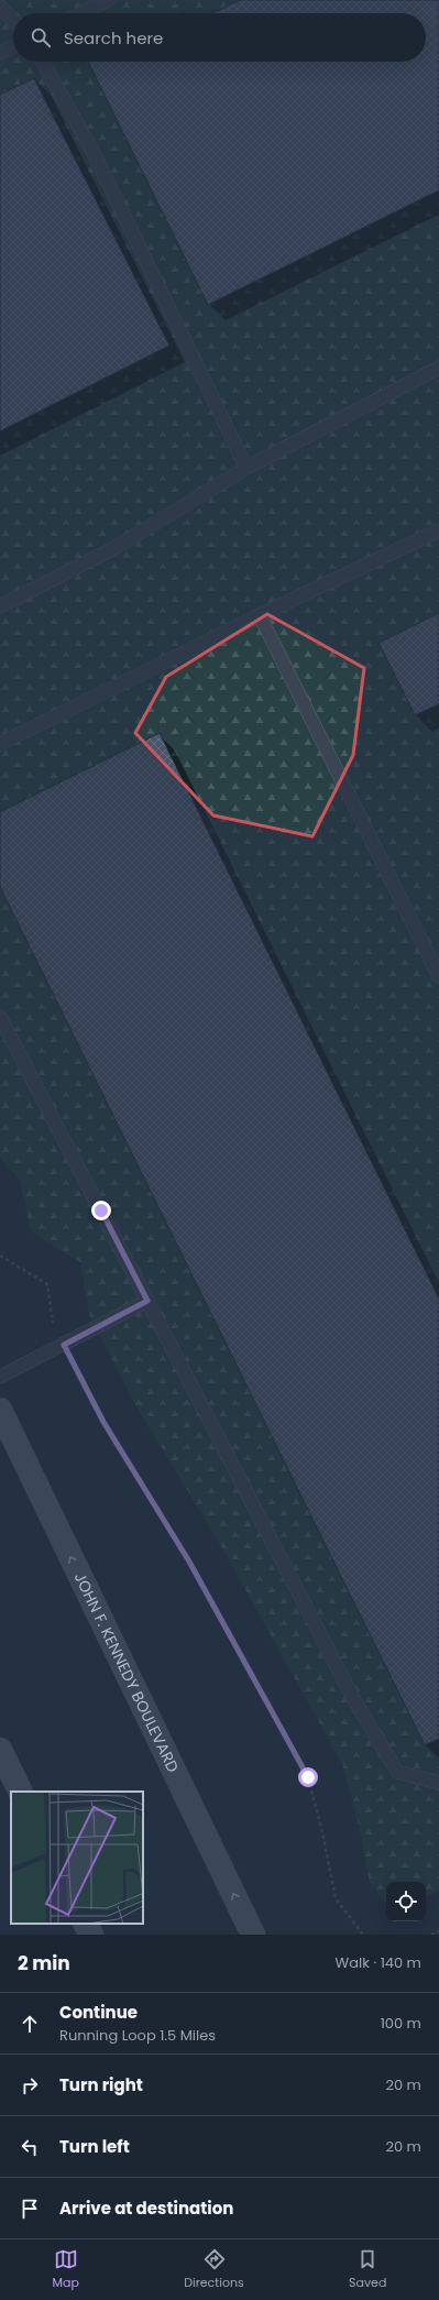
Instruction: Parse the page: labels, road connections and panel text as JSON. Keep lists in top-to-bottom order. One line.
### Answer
{"streets":{"main road":["JOHN F. KENNEDY BOULEVARD"]},"one_way":["JOHN F. KENNEDY BOULEVARD"],"page":{"search":"Search here","heading":["2 min","Walk · 140 m"],"list":[["Continue","Running Loop 1.5 Miles","100 m"],["Turn right","20 m"],["Turn left","20 m"],"Arrive at destination"],"nav":["Map","Directions","Saved"]}}
